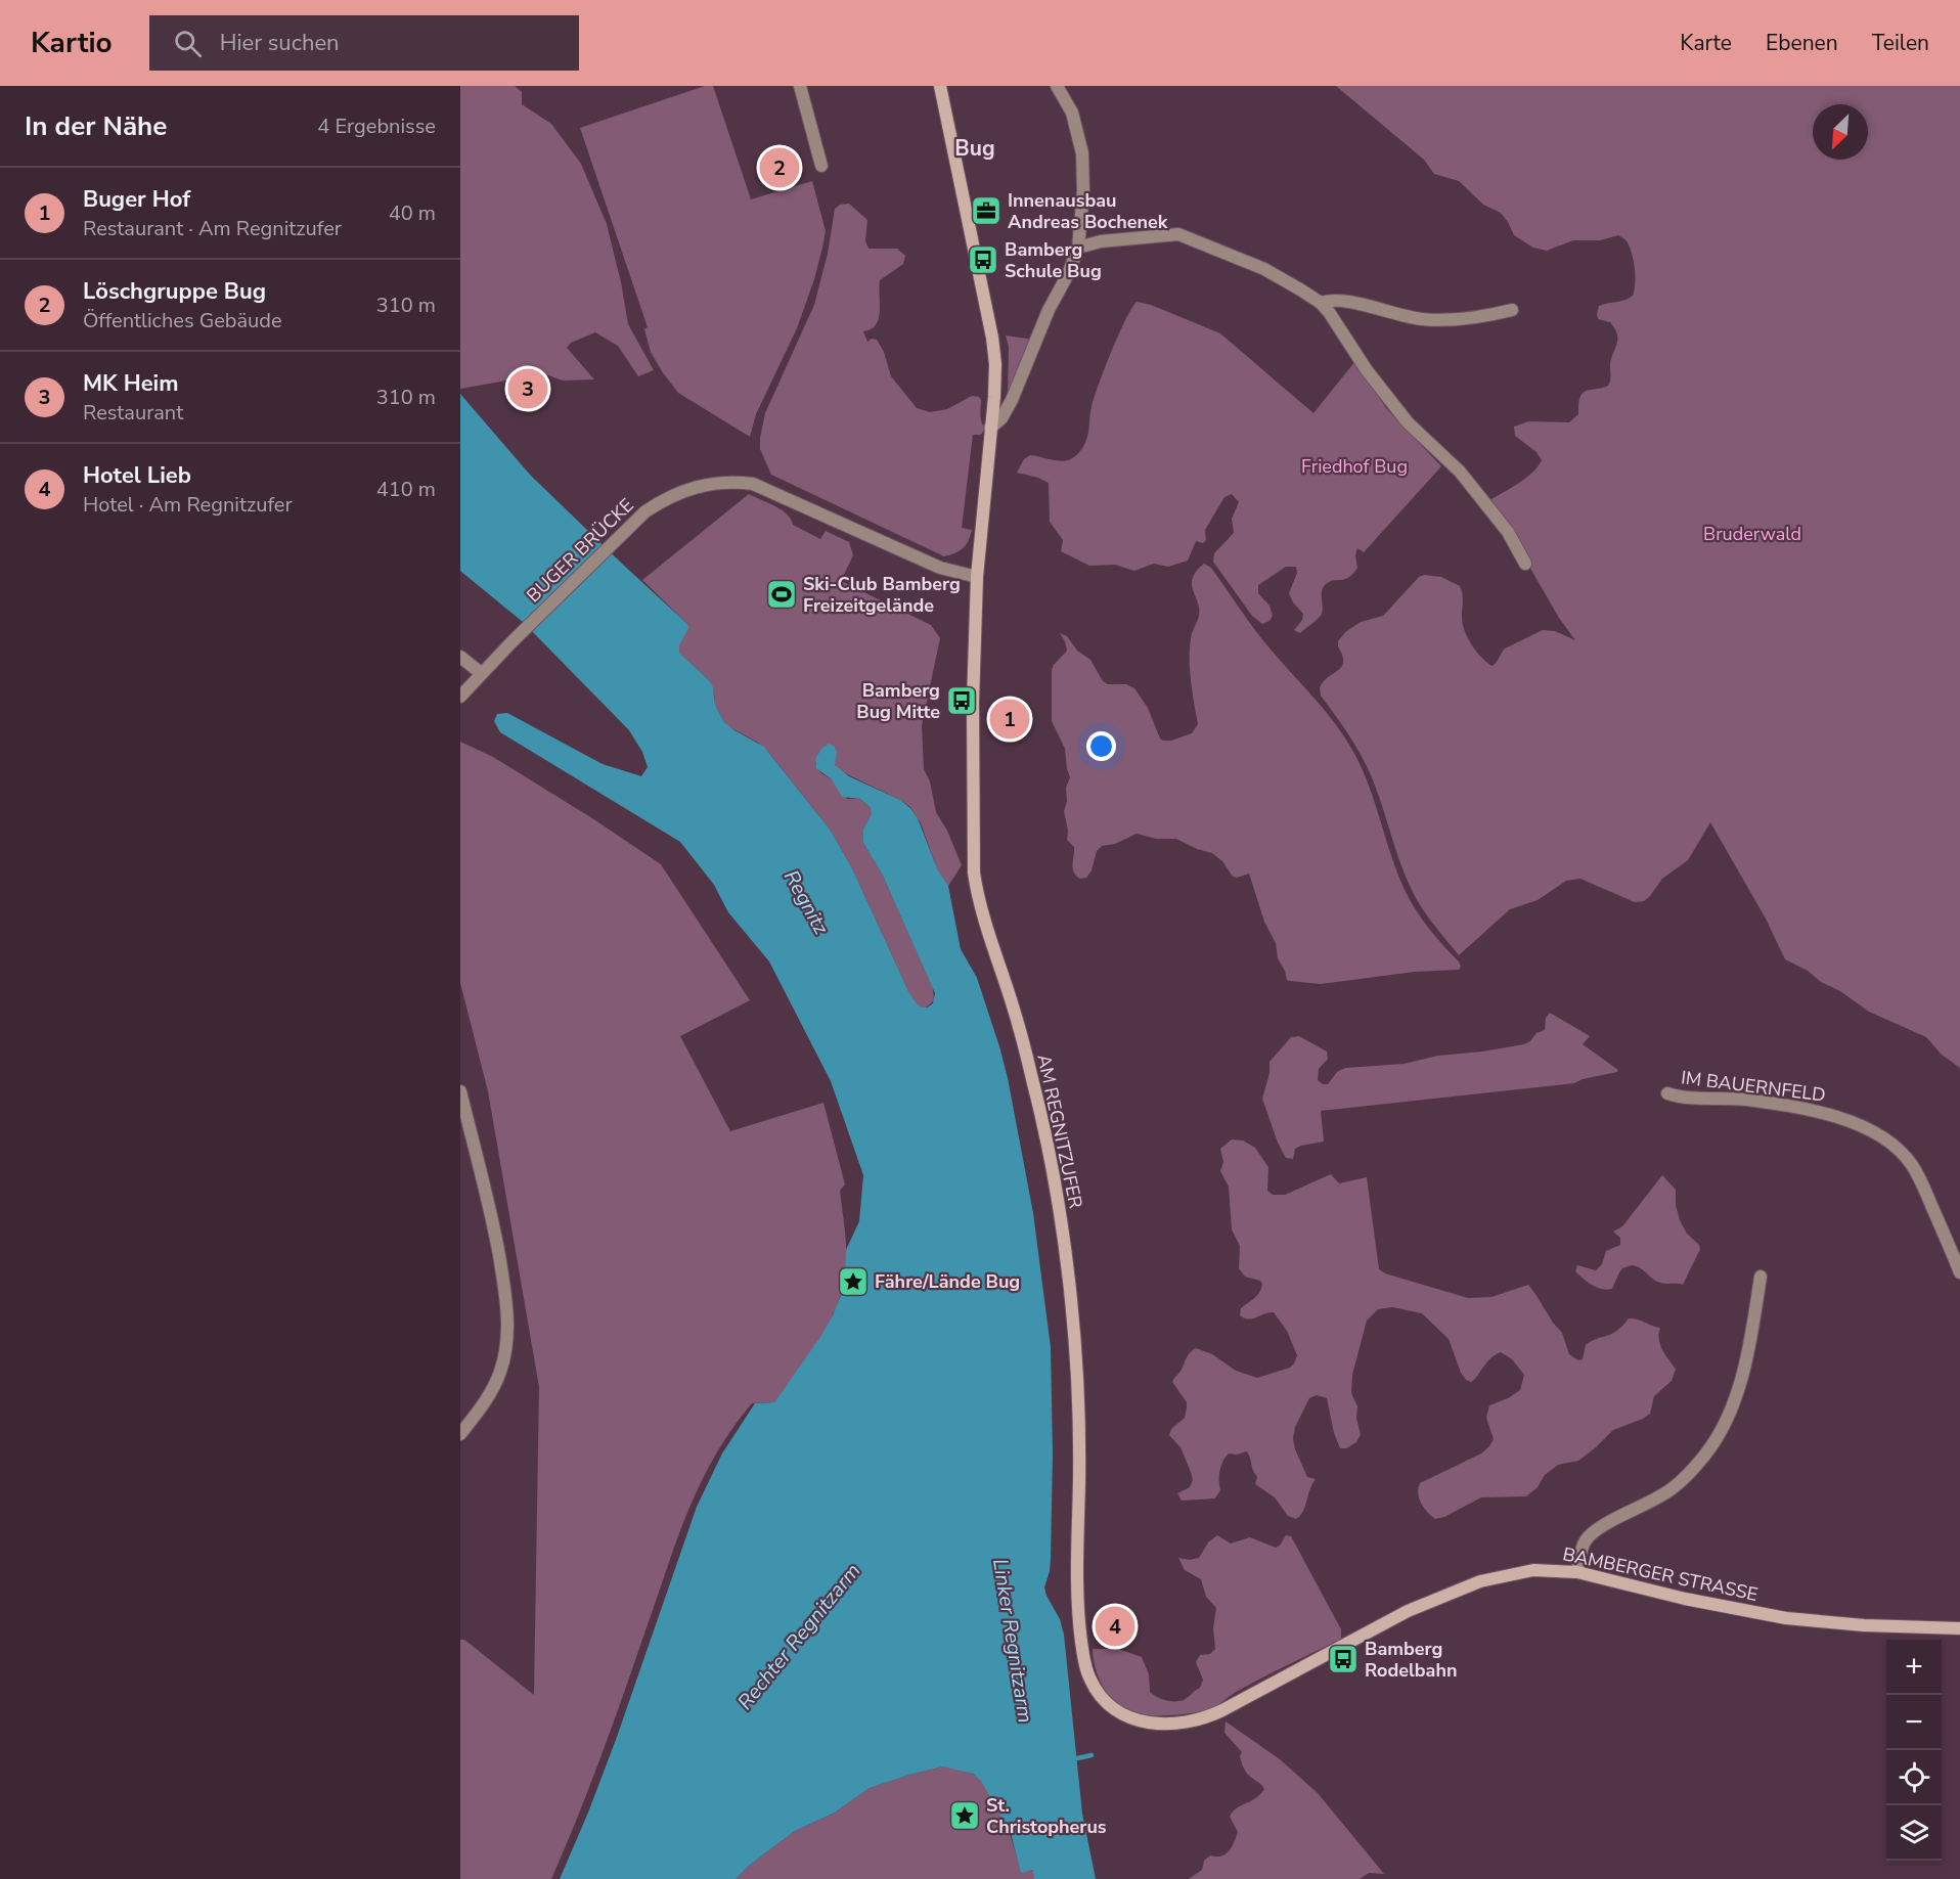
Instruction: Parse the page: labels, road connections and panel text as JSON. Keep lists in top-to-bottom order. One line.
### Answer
{"streets":{"street":["BUGER BRÜCKE","IM BAUERNFELD","AM REGNITZUFER","BAMBERGER STRASSE"]},"crossings":[["BUGER BRÜCKE","AM REGNITZUFER"],["AM REGNITZUFER","BAMBERGER STRASSE"]],"districts":["Bug"],"water":["Regnitz","Rechter Regnitzarm","Linker Regnitzarm"],"parks":["Friedhof Bug","Bruderwald"],"places":{"office":["Innenausbau Andreas Bochenek"],"bus stop":["Bamberg Schule Bug","Bamberg Bug Mitte","Bamberg Rodelbahn"],"sports":["Ski-Club Bamberg Freizeitgelände"],"place":["Fähre/Lände Bug","St. Christopherus"]},"north":"bottom left","page":{"header":"Kartio","search":"Hier suchen","nav":["Karte","Ebenen","Teilen"],"heading":["In der Nähe","4 Ergebnisse"],"pins":["2","3","1","4"],"list":[{"mark":"1","name":"Buger Hof","note":"Restaurant · Am Regnitzufer","value":"40 m"},{"mark":"2","name":"Löschgruppe Bug","note":"Öffentliches Gebäude","value":"310 m"},{"mark":"3","name":"MK Heim","note":"Restaurant","value":"310 m"},{"mark":"4","name":"Hotel Lieb","note":"Hotel · Am Regnitzufer","value":"410 m"}],"map_buttons":["+","−"]}}
